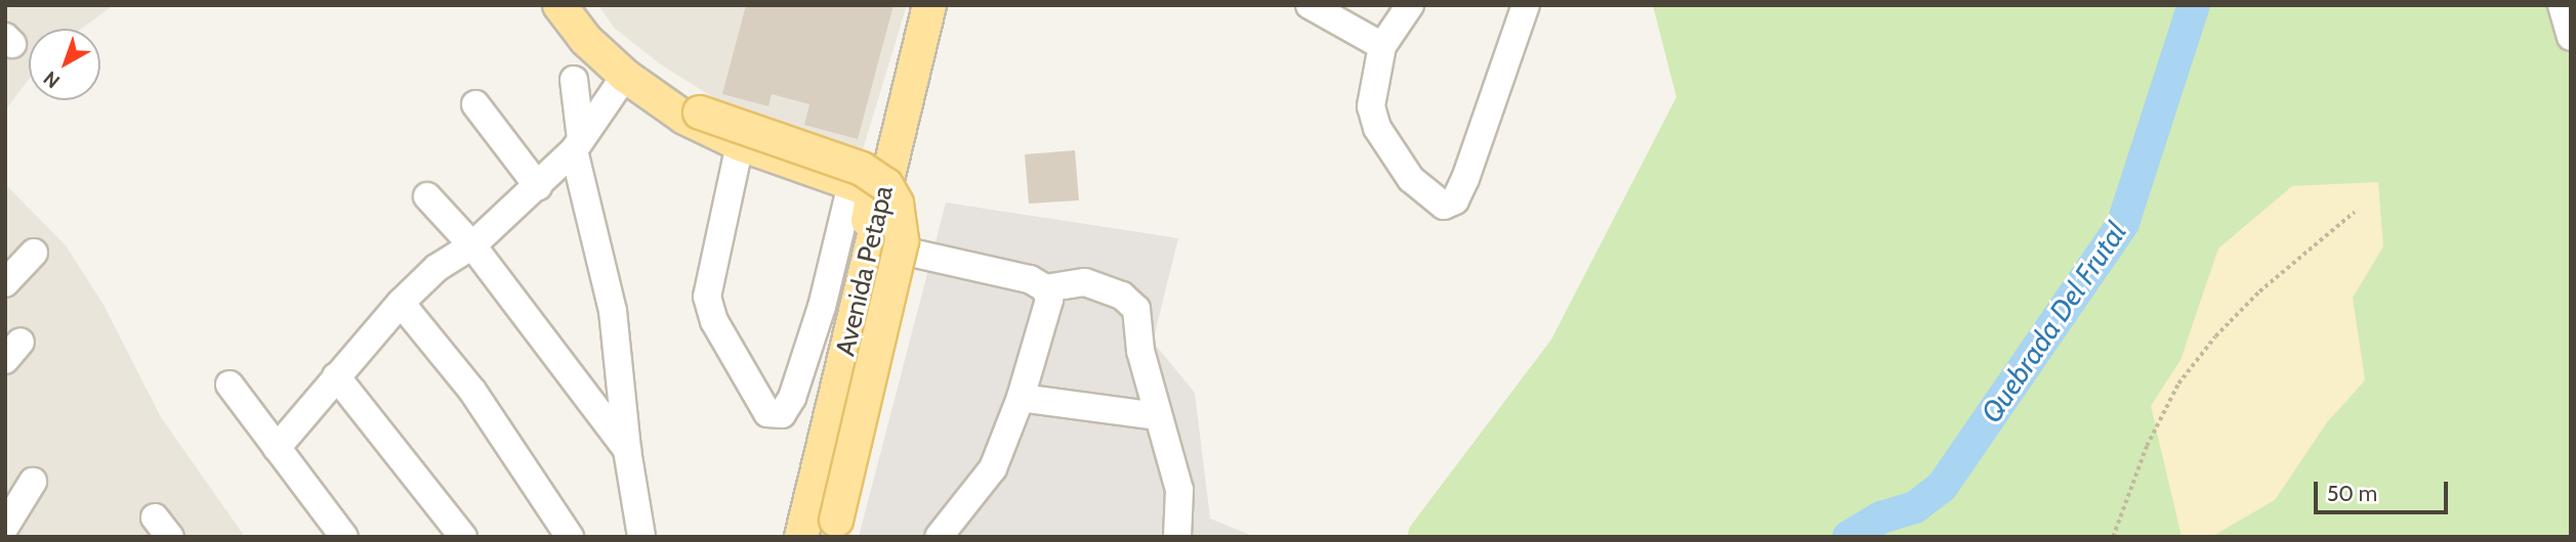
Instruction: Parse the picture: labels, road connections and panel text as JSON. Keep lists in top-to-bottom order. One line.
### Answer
{"streets":{"main road":["Avenida Petapa"]},"water":["Quebrada Del Frutal"],"scale_bar":"50 m","north":"bottom left"}
